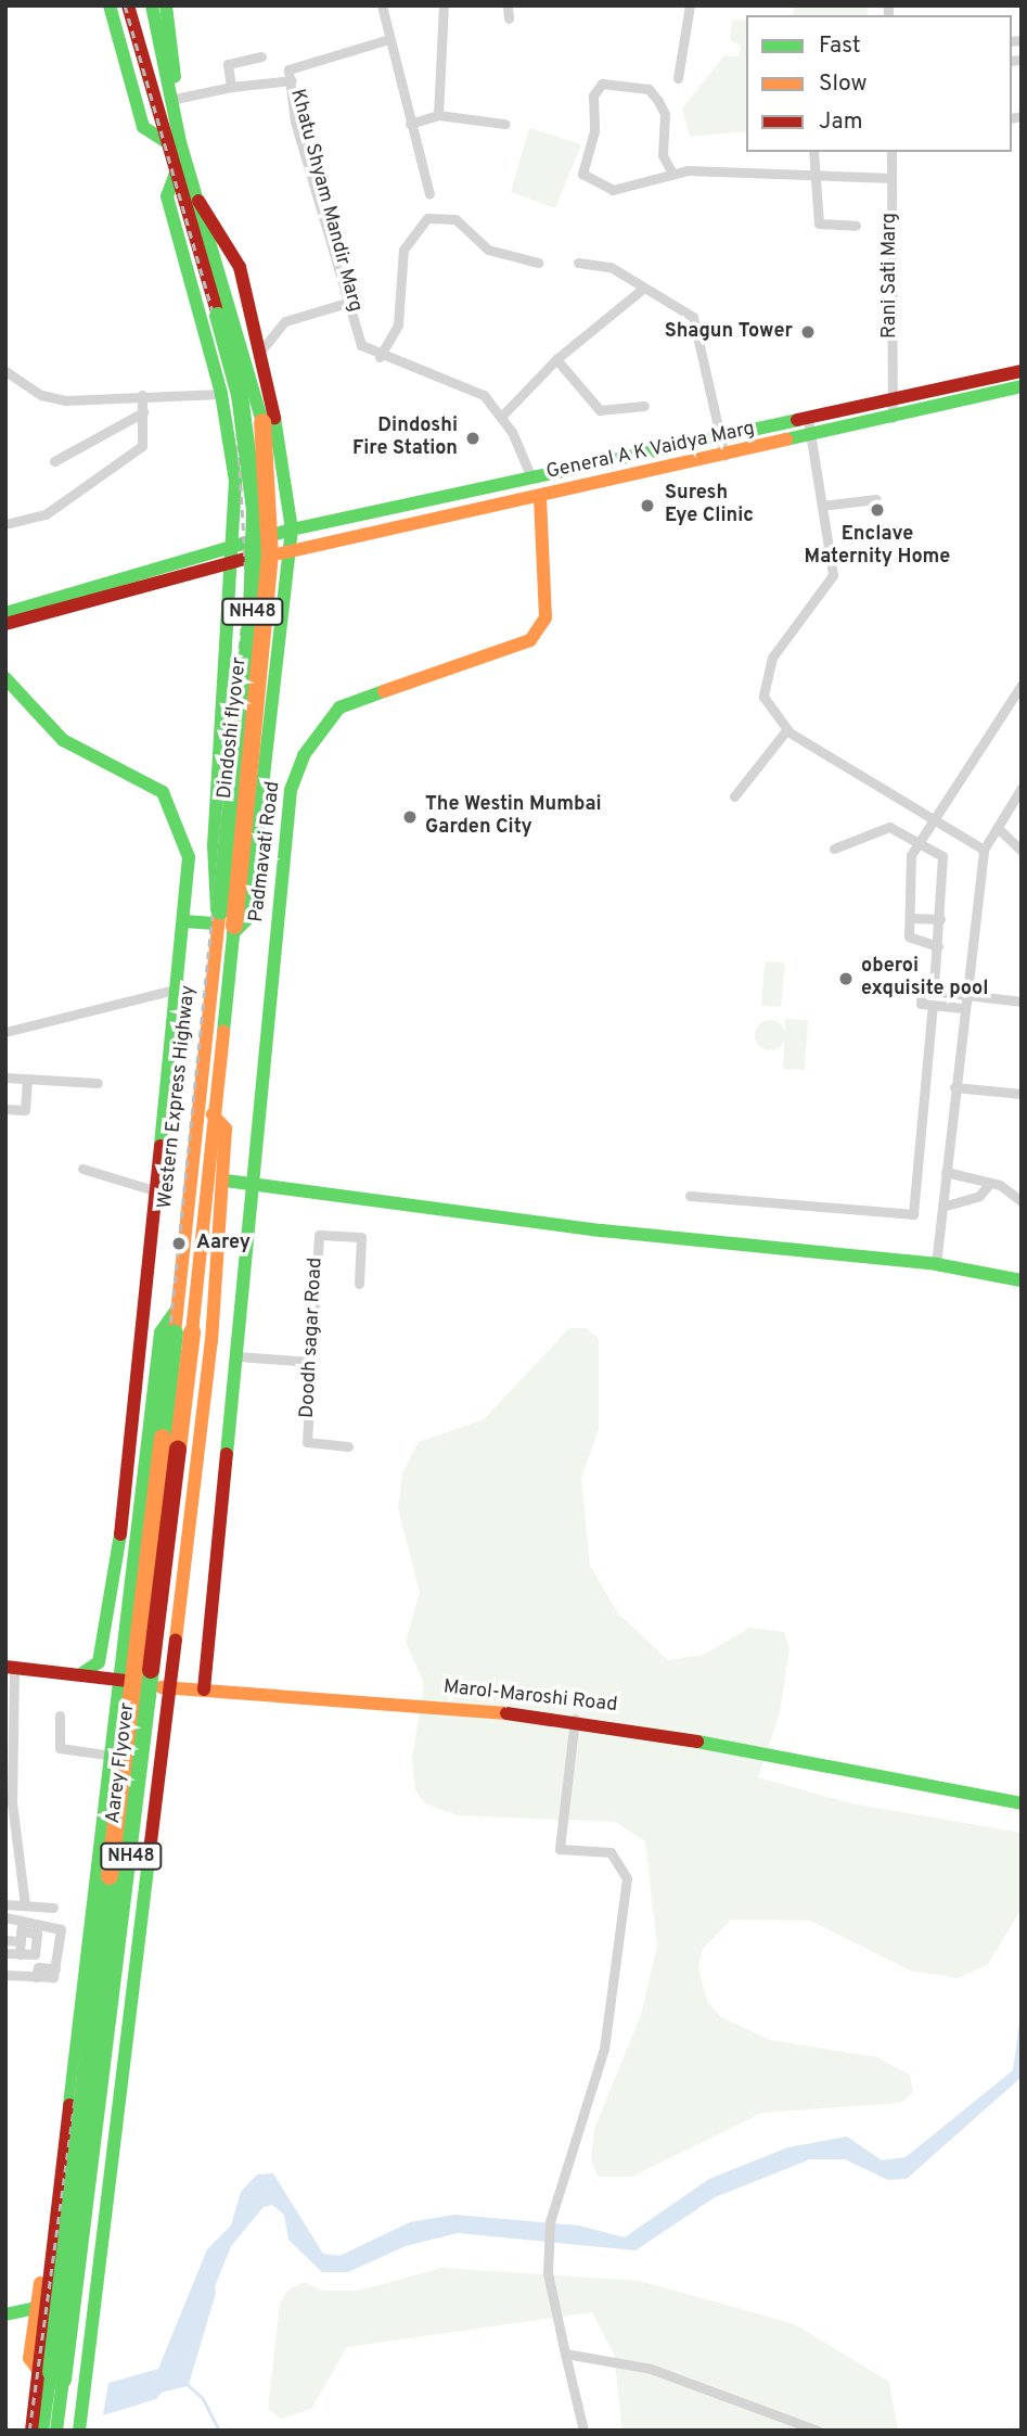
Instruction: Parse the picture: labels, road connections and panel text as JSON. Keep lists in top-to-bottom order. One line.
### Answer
{"streets":{"main road":["General A K Vaidya Marg","NH48","Dindoshi flyover","Padmavati Road","Western Express Highway","Marol-Maroshi Road","Aarey Flyover"],"street":["Khatu Shyam Mandir Marg","Rani Sati Marg","Doodh sagar Road"]},"crossings":[["Rani Sati Marg","General A K Vaidya Marg"],["General A K Vaidya Marg","Padmavati Road"],["NH48","Dindoshi flyover"],["NH48","Aarey Flyover"],["Dindoshi flyover","Western Express Highway"],["Padmavati Road","Marol-Maroshi Road"],["Western Express Highway","Aarey Flyover"]],"places":["Shagun Tower","Dindoshi Fire Station","Suresh Eye Clinic","Enclave Maternity Home","The Westin Mumbai Garden City","oberoi exquisite pool","Aarey"],"legend":["Fast","Slow","Jam"]}
